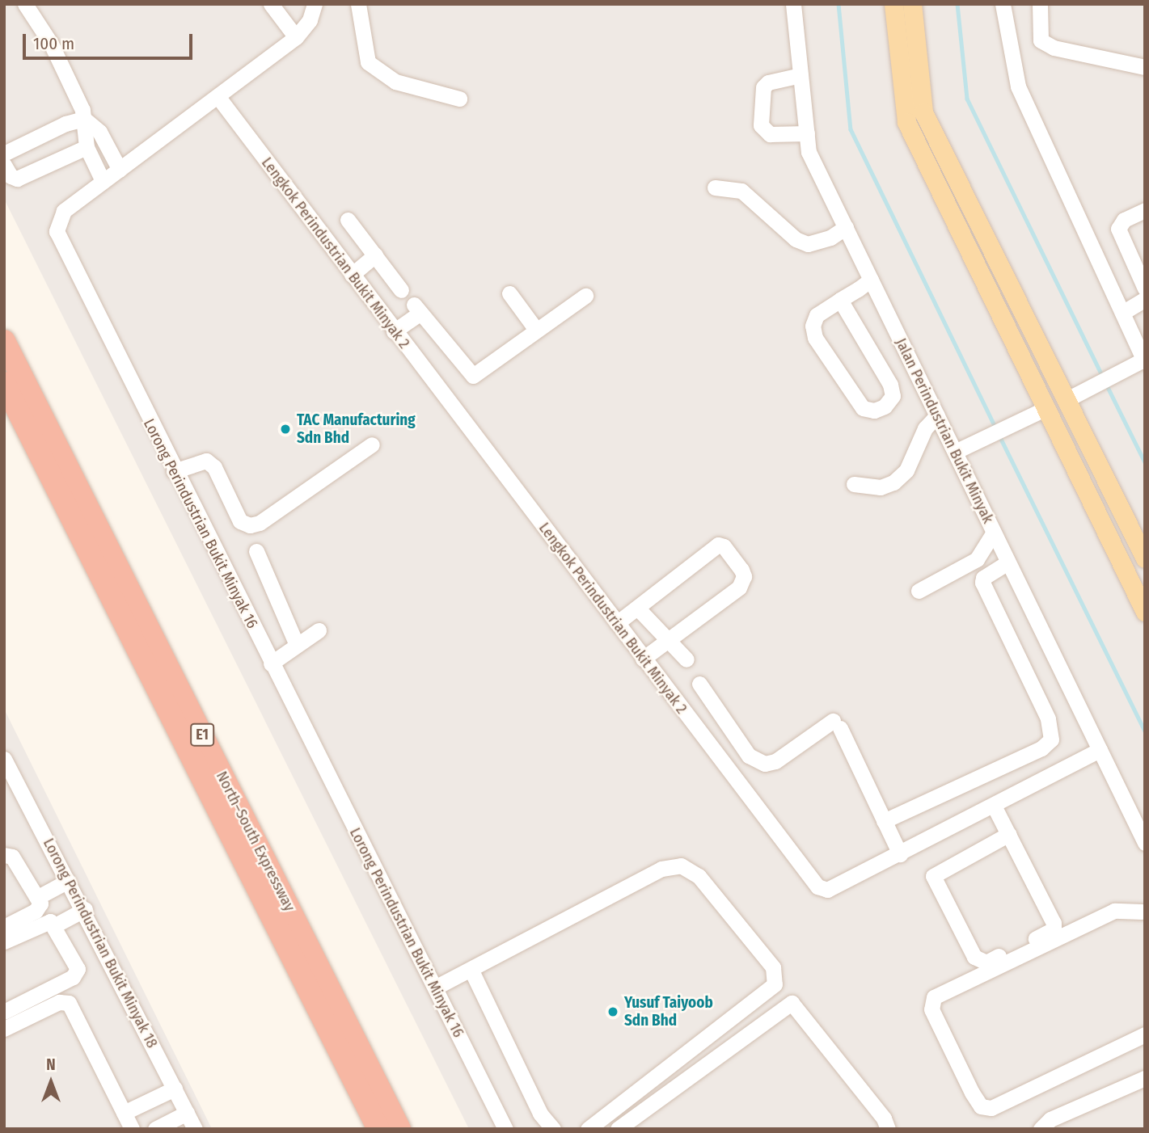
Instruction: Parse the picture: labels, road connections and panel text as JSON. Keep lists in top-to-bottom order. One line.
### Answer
{"streets":{"highway":["E1","North–South Expressway"],"street":["Lengkok Perindustrian Bukit Minyak 2","Jalan Perindustrian Bukit Minyak","Lorong Perindustrian Bukit Minyak 16","Lorong Perindustrian Bukit Minyak 18"]},"crossings":[["Lengkok Perindustrian Bukit Minyak 2","Jalan Perindustrian Bukit Minyak"],["Lengkok Perindustrian Bukit Minyak 2","Lorong Perindustrian Bukit Minyak 16"]],"places":["TAC Manufacturing Sdn Bhd","Yusuf Taiyoob Sdn Bhd"],"scale_bar":"100 m","north":"top"}
